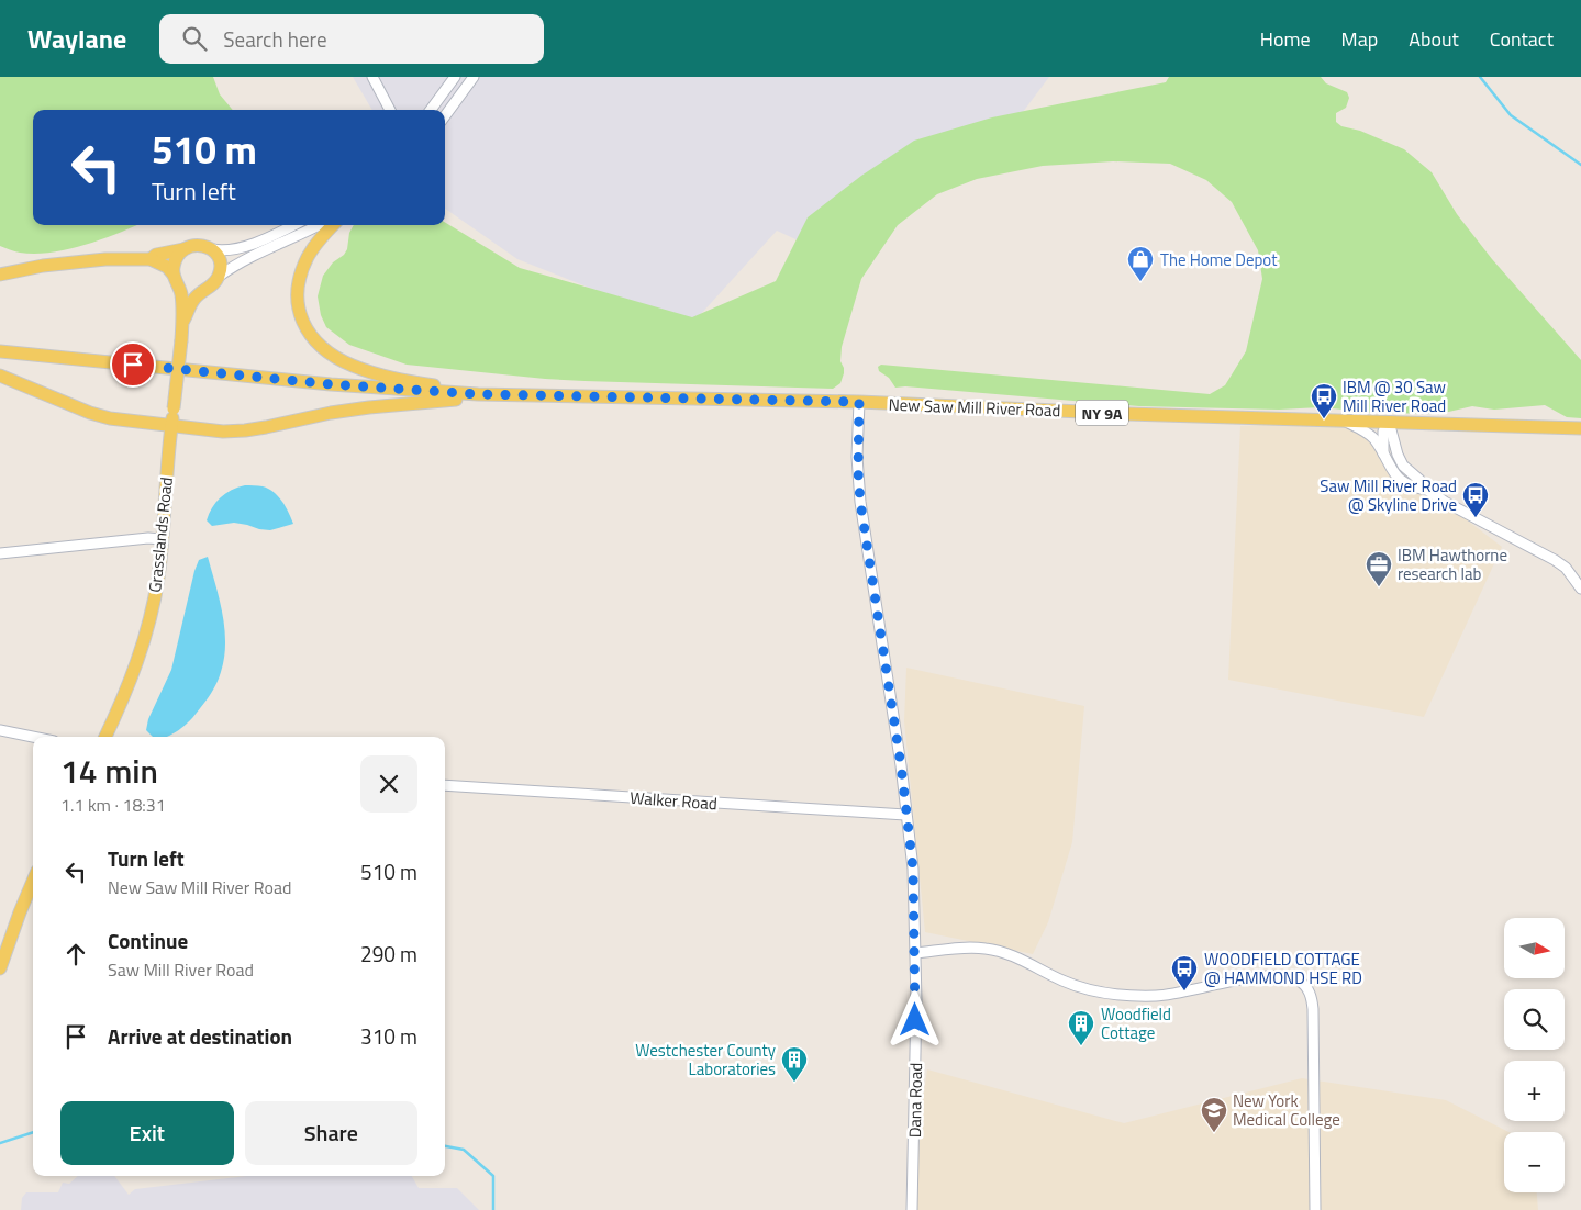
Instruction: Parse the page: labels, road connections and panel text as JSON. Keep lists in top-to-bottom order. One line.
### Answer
{"streets":{"main road":["New Saw Mill River Road","NY 9A","Grasslands Road"],"street":["Walker Road","Dana Road"]},"crossings":[["New Saw Mill River Road","NY 9A"],["New Saw Mill River Road","Dana Road"],["Walker Road","Dana Road"]],"places":{"shop":["The Home Depot"],"bus stop":["IBM @ 30 Saw Mill River Road","Saw Mill River Road @ Skyline Drive","WOODFIELD COTTAGE @ HAMMOND HSE RD"],"office":["IBM Hawthorne research lab"],"building":["Woodfield Cottage","Westchester County Laboratories"],"school or university":["New York Medical College"]},"north":"right","page":{"header":"Waylane","search":"Search here","nav":["Home","Map","About","Contact"],"turn":["510 m","Turn left"],"heading":["14 min","1.1 km · 18:31"],"list":[{"name":"Turn left","note":"New Saw Mill River Road","value":"510 m"},{"name":"Continue","note":"Saw Mill River Road","value":"290 m"},{"name":"Arrive at destination","value":"310 m"}],"map_buttons":["+","−"],"buttons":["Exit","Share"]}}
